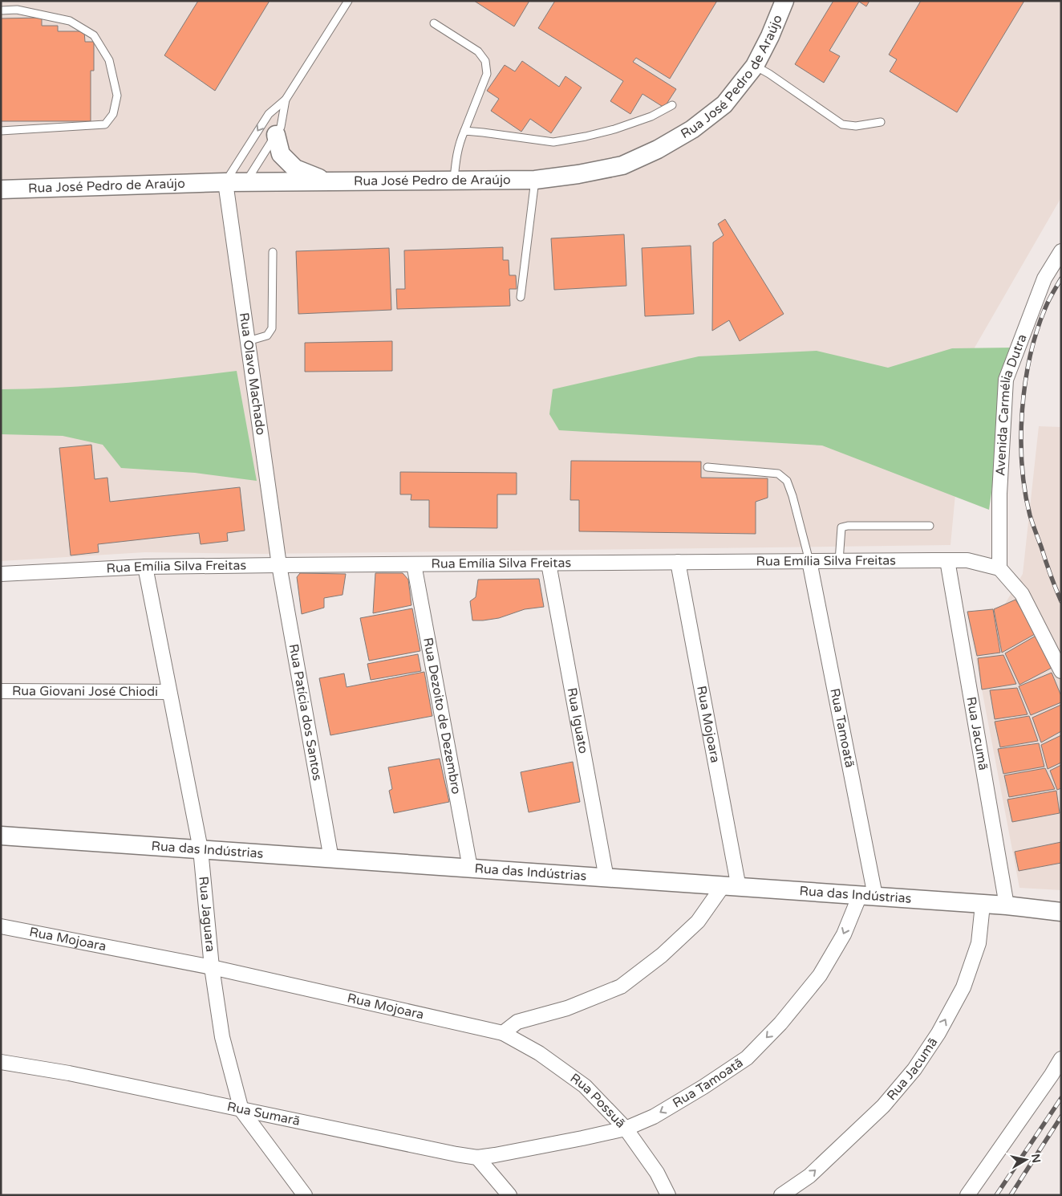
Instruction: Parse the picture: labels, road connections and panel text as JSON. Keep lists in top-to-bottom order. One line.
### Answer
{"streets":{"street":["Rua José Pedro de Araújo","Rua Olavo Machado","Avenida Carmélia Dutra","Rua Emília Silva Freitas","Rua Giovani José Chiodi","Rua Patícia dos Santos","Rua Dezoito de Dezembro","Rua Iguato","Rua Mojoara","Rua Tamoatã","Rua Jacumã","Rua das Indústrias","Rua Jaguara","Rua Possuã","Rua Sumarã"]},"crossings":[["Rua José Pedro de Araújo","Rua Olavo Machado"],["Rua Olavo Machado","Rua Emília Silva Freitas"],["Rua Olavo Machado","Rua Patícia dos Santos"],["Avenida Carmélia Dutra","Rua Emília Silva Freitas"],["Rua Emília Silva Freitas","Rua Patícia dos Santos"],["Rua Emília Silva Freitas","Rua Dezoito de Dezembro"],["Rua Emília Silva Freitas","Rua Iguato"],["Rua Emília Silva Freitas","Rua Mojoara"],["Rua Emília Silva Freitas","Rua Tamoatã"],["Rua Emília Silva Freitas","Rua Jacumã"],["Rua Emília Silva Freitas","Rua Jaguara"],["Rua Giovani José Chiodi","Rua Jaguara"],["Rua Patícia dos Santos","Rua das Indústrias"],["Rua Dezoito de Dezembro","Rua das Indústrias"],["Rua Iguato","Rua das Indústrias"],["Rua Mojoara","Rua das Indústrias"],["Rua Mojoara","Rua Jaguara"],["Rua Mojoara","Rua Possuã"],["Rua Tamoatã","Rua das Indústrias"],["Rua Tamoatã","Rua Possuã"],["Rua Tamoatã","Rua Sumarã"],["Rua Jacumã","Rua das Indústrias"],["Rua das Indústrias","Rua Jaguara"],["Rua Jaguara","Rua Sumarã"]],"one_way":["Rua Tamoatã"],"north":"right"}
